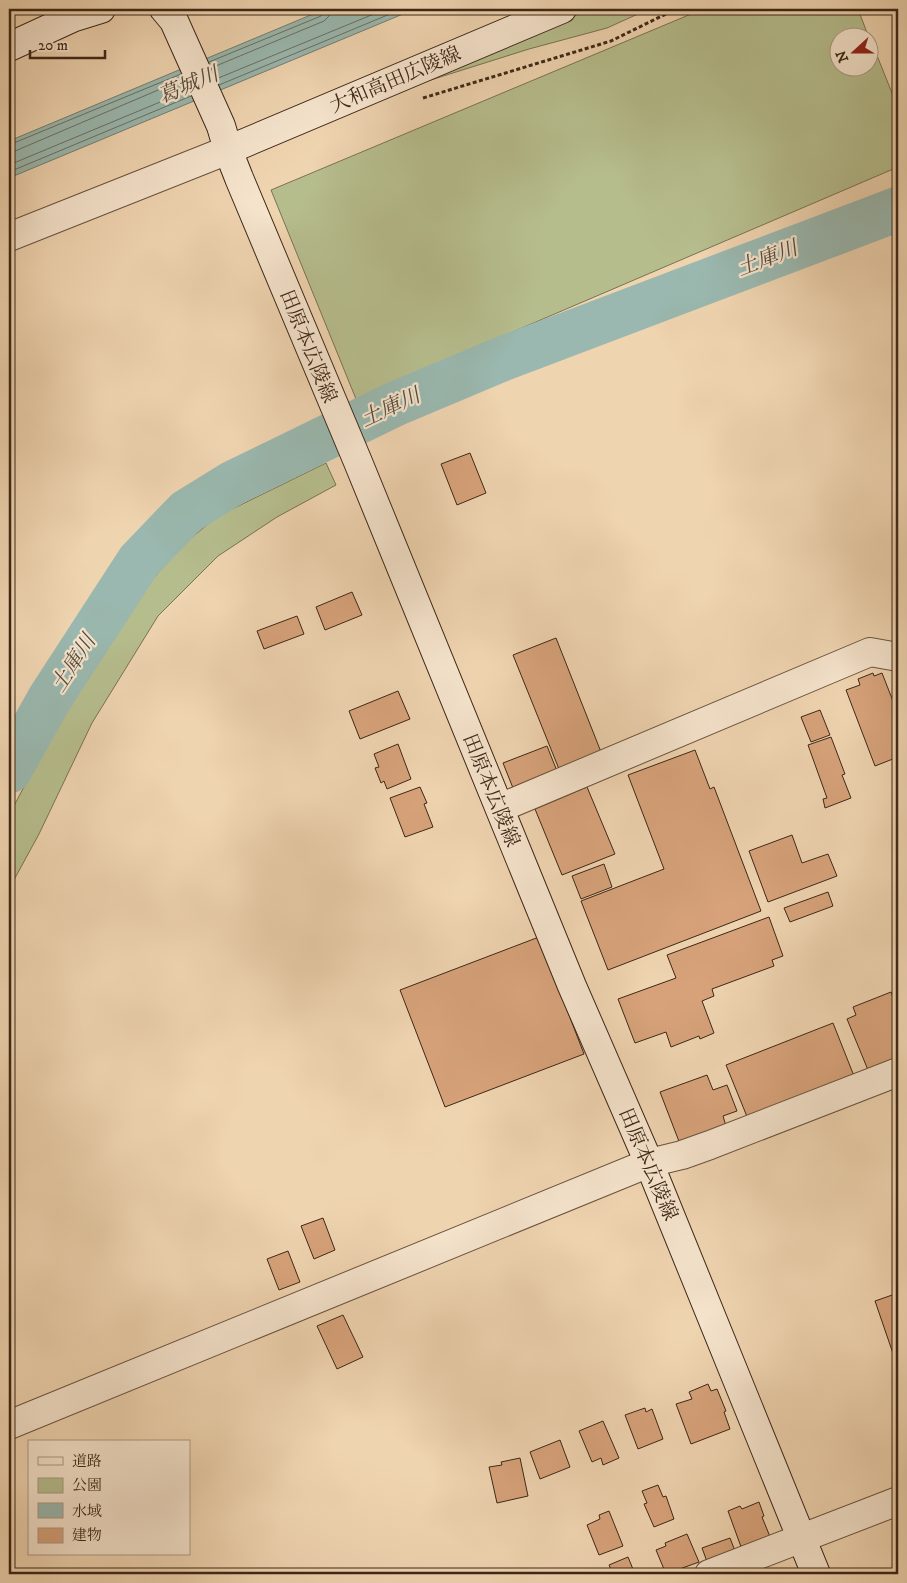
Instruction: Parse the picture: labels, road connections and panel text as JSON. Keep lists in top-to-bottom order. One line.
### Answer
{"streets":{"main road":["大和高田広陵線","田原本広陵線"]},"crossings":[["大和高田広陵線","田原本広陵線"]],"water":["葛城川","土庫川"],"legend":["道路","公園","水域","建物"],"scale_bar":"20 m","north":"left"}
